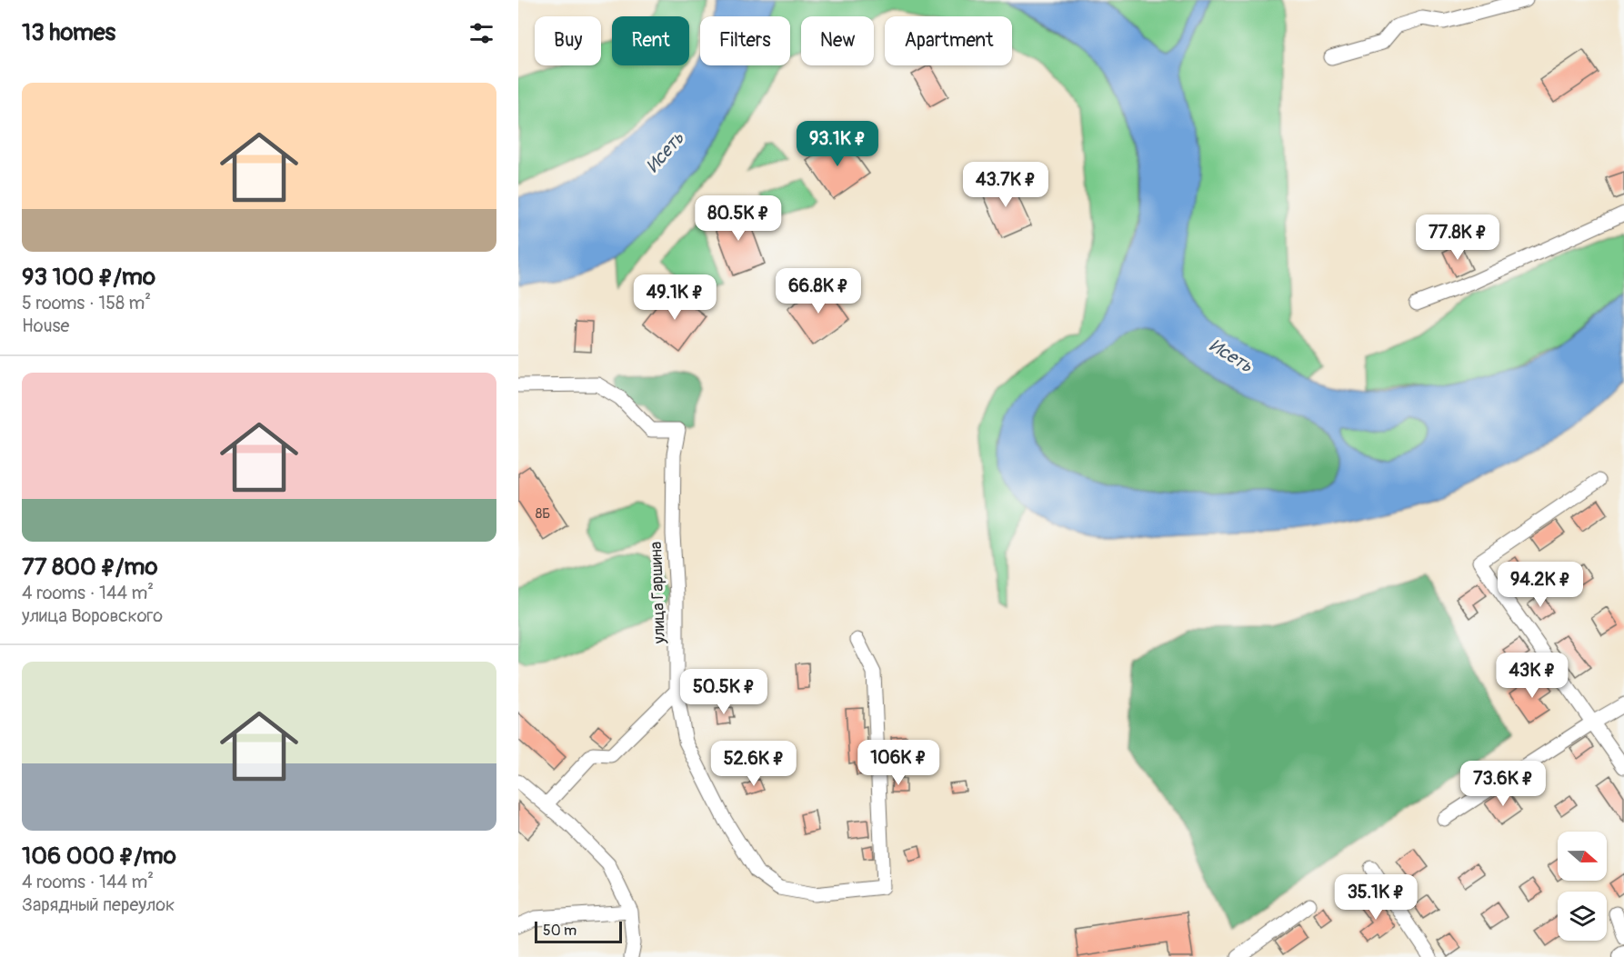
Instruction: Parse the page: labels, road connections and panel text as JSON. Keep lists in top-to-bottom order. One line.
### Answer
{"streets":{"street":["улица Гаршина"]},"water":["Исеть"],"house_numbers":["8Б"],"scale_bar":"50 m","north":"right","page":{"heading":"13 homes","chip":["Buy","Rent","Filters","New","Apartment"],"list":[{"name":"93 100 ₽/mo","note":"5 rooms · 158 m² · House"},{"name":"77 800 ₽/mo","note":"4 rooms · 144 m² · улица Воровского"},{"name":"106 000 ₽/mo","note":"4 rooms · 144 m² · Зарядный переулок"}],"price":["93.1K ₽","43.7K ₽","80.5K ₽","77.8K ₽","66.8K ₽","49.1K ₽","94.2K ₽","43K ₽","50.5K ₽","106K ₽","52.6K ₽","73.6K ₽","35.1K ₽"],"scale":"50 m"}}
